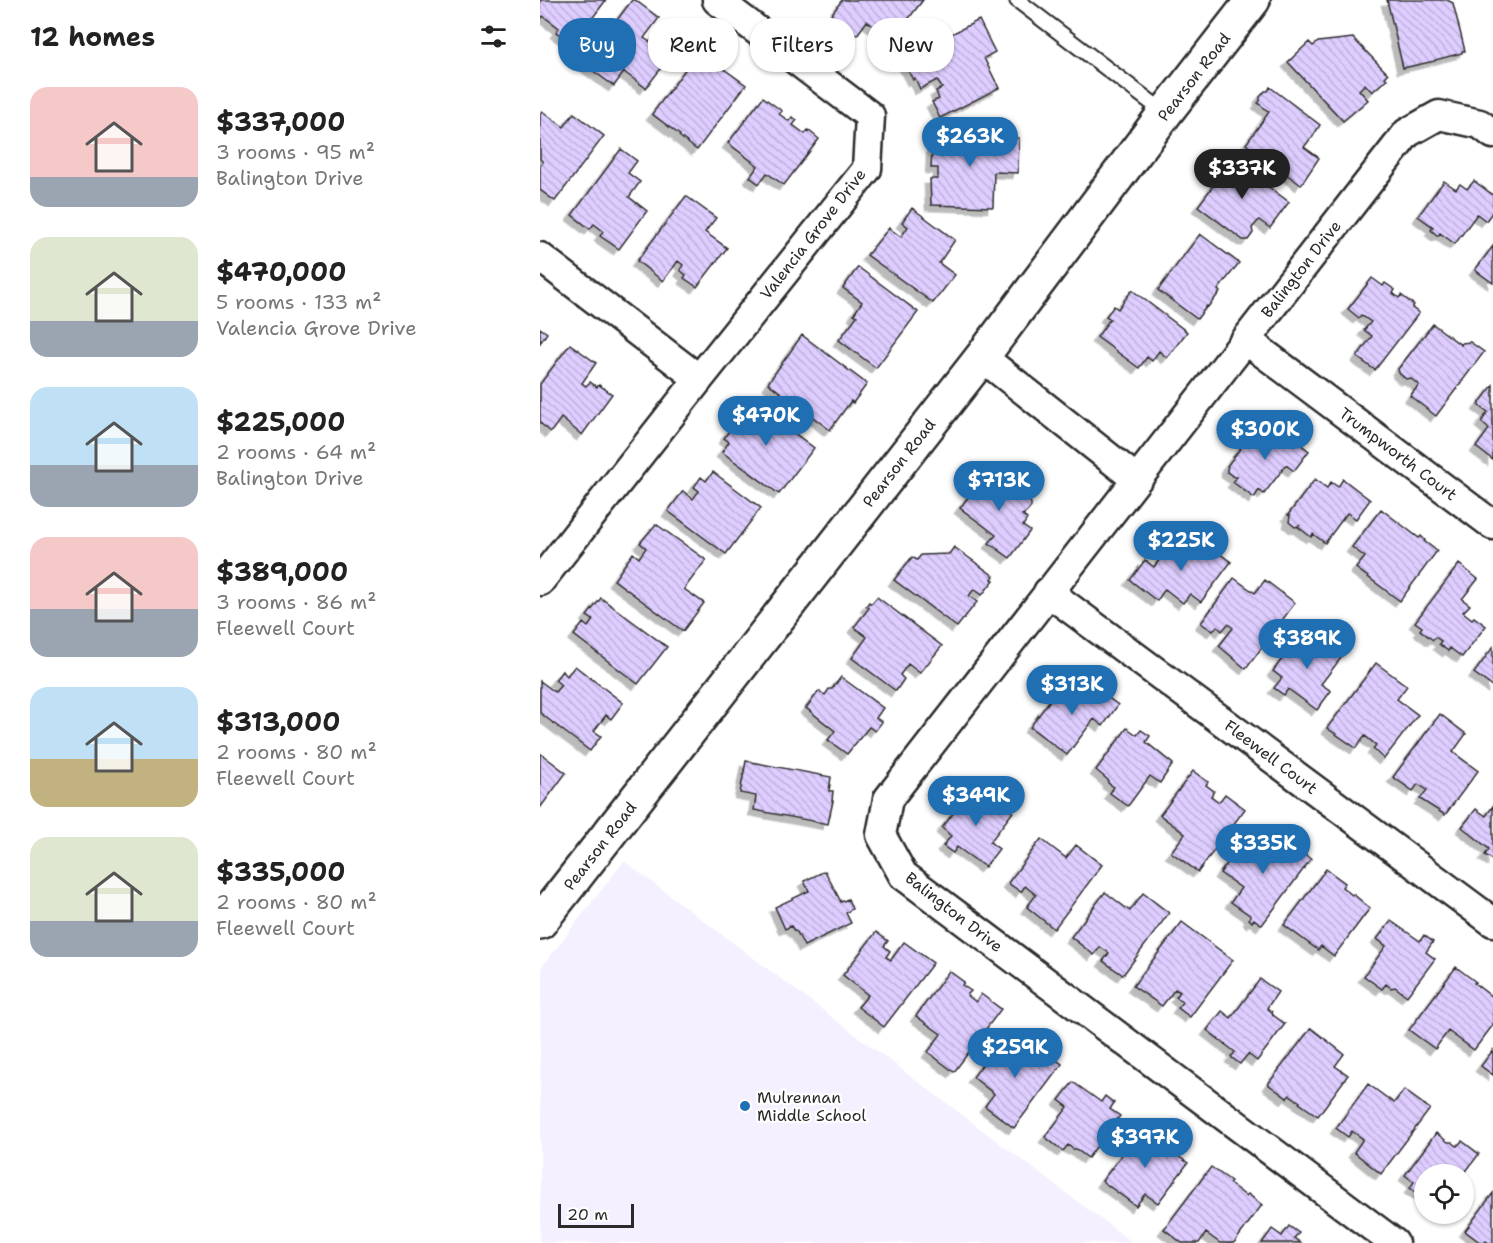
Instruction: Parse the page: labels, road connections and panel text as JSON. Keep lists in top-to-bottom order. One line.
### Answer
{"streets":{"street":["Pearson Road","Valencia Grove Drive","Balington Drive","Trumpworth Court","Fleewell Court"]},"crossings":[["Balington Drive","Trumpworth Court"],["Balington Drive","Fleewell Court"]],"places":["Mulrennan Middle School"],"scale_bar":"20 m","page":{"heading":"12 homes","chip":["Buy","Rent","Filters","New"],"list":[{"name":"$337,000","note":"3 rooms · 95 m² · Balington Drive"},{"name":"$470,000","note":"5 rooms · 133 m² · Valencia Grove Drive"},{"name":"$225,000","note":"2 rooms · 64 m² · Balington Drive"},{"name":"$389,000","note":"3 rooms · 86 m² · Fleewell Court"},{"name":"$313,000","note":"2 rooms · 80 m² · Fleewell Court"},{"name":"$335,000","note":"2 rooms · 80 m² · Fleewell Court"}],"price":["$263K","$337K","$470K","$300K","$713K","$225K","$389K","$313K","$349K","$335K","$259K","$397K"],"scale":"20 m"}}
